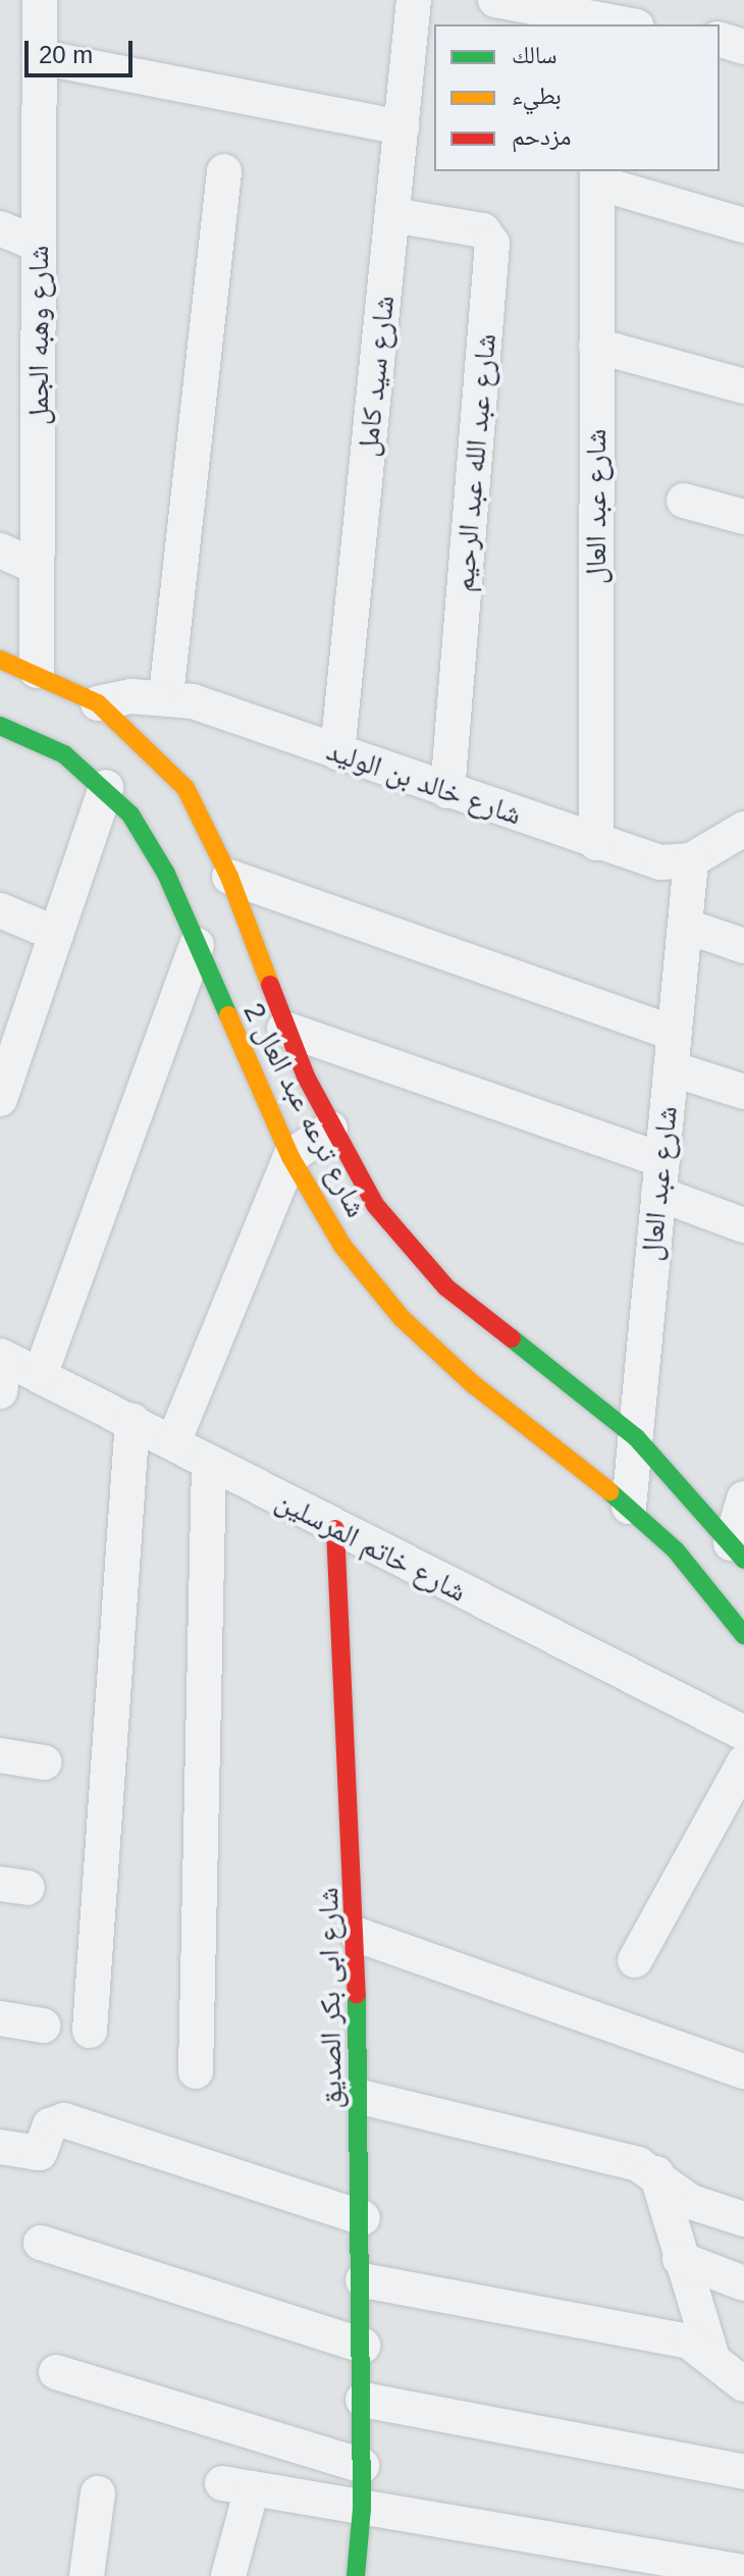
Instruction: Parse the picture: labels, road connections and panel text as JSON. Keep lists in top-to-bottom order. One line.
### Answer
{"streets":{"street":["شارع وهبه الجمل","شارع سيد كامل","شارع عبد الله عبد الرحيم","شارع عبد العال","شارع خالد بن الوليد","شارع ترعه عبد العال 2","شارع خاتم المرسلين","شارع ابى بكر الصديق"]},"crossings":[["شارع وهبه الجمل","شارع ترعه عبد العال 2"],["شارع سيد كامل","شارع عبد الله عبد الرحيم"],["شارع سيد كامل","شارع خالد بن الوليد"],["شارع عبد الله عبد الرحيم","شارع خالد بن الوليد"],["شارع عبد العال","شارع خالد بن الوليد"],["شارع عبد العال","شارع ترعه عبد العال 2"],["شارع خالد بن الوليد","شارع ترعه عبد العال 2"],["شارع خاتم المرسلين","شارع ابى بكر الصديق"]],"legend":["سالك","بطيء","مزدحم"],"scale_bar":"20 m"}
